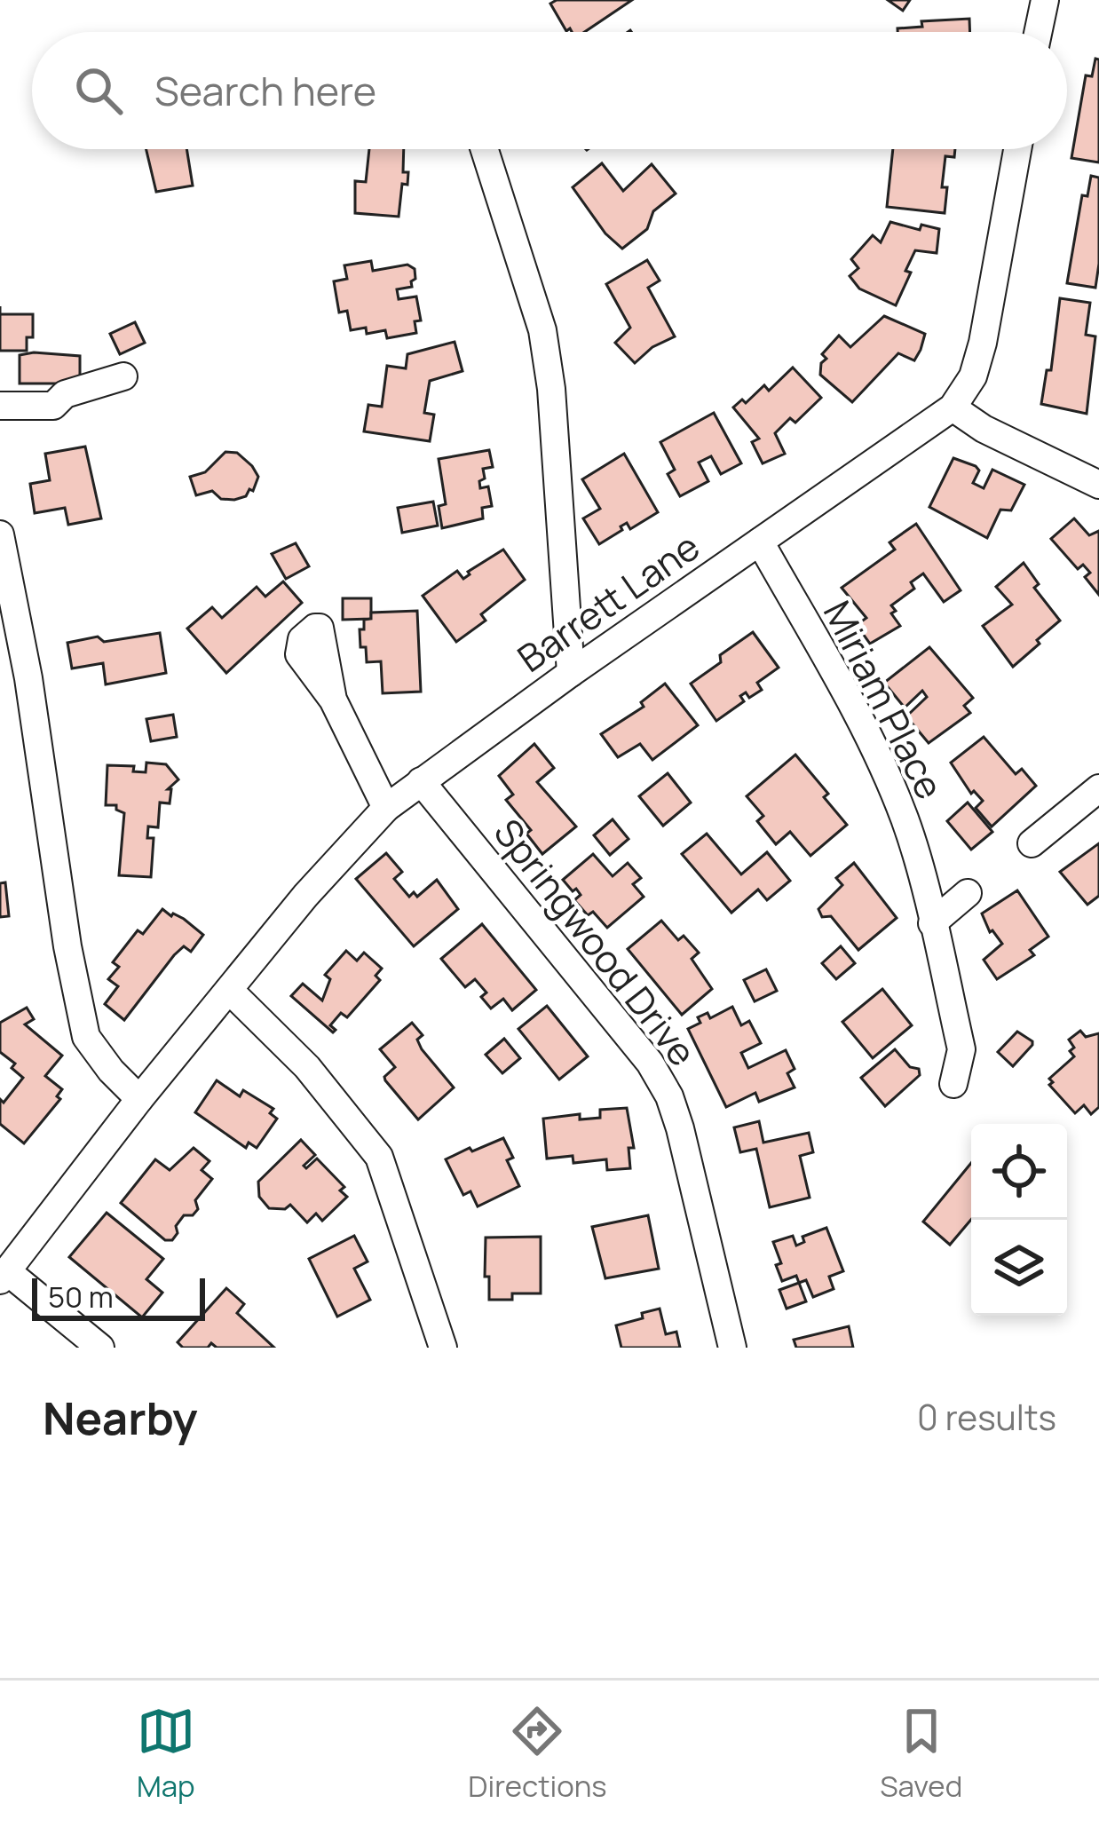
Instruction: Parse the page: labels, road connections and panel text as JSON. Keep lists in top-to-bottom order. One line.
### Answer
{"streets":{"street":["Barrett Lane","Miriam Place","Springwood Drive"]},"crossings":[["Barrett Lane","Miriam Place"],["Barrett Lane","Springwood Drive"]],"scale_bar":"50 m","page":{"search":"Search here","scale":"50 m","heading":["Nearby","0 results"],"nav":["Map","Directions","Saved"]}}
